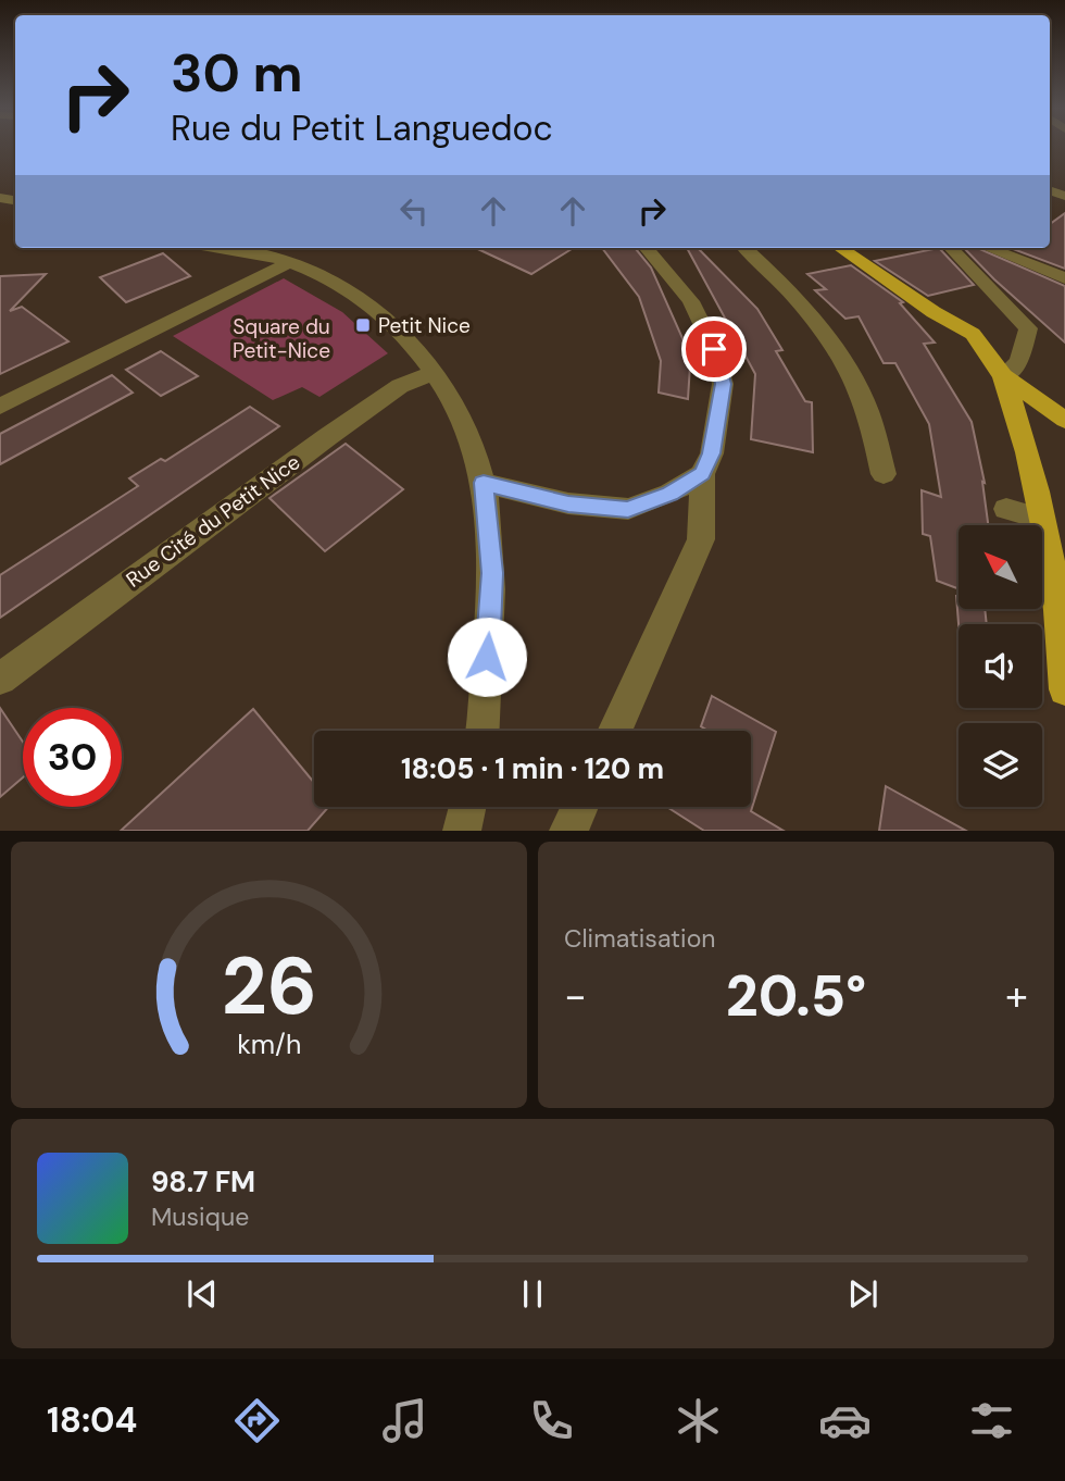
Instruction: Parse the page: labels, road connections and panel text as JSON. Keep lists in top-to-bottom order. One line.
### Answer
{"streets":{"street":["Rue Cité du Petit Nice"]},"parks":["Square du Petit-Nice"],"places":{"transit":["Petit Nice"]},"north":"top left","page":{"turn":["30 m","Rue du Petit Languedoc"],"limit":"30","trip":"18:05 · 1 min · 120 m","tile":"Climatisation","heat":["−","20.5°","+"],"song":["98.7 FM","Musique"],"tabs":"18:04","gauge":["26","km/h"]}}
